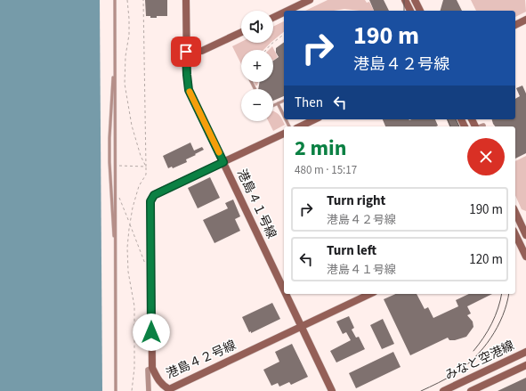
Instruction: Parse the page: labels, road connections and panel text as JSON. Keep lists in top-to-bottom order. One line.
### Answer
{"streets":{"street":["港島４１号線","港島４２号線","みなと空港線"]},"crossings":[["港島４１号線","港島４２号線"]],"page":{"map_buttons":["+","−"],"turn":["190 m","港島４２号線"],"then":"Then","heading":["2 min","480 m · 15:17"],"list":[{"name":"Turn right","note":"港島４２号線","value":"190 m"},{"name":"Turn left","note":"港島４１号線","value":"120 m"}]}}
